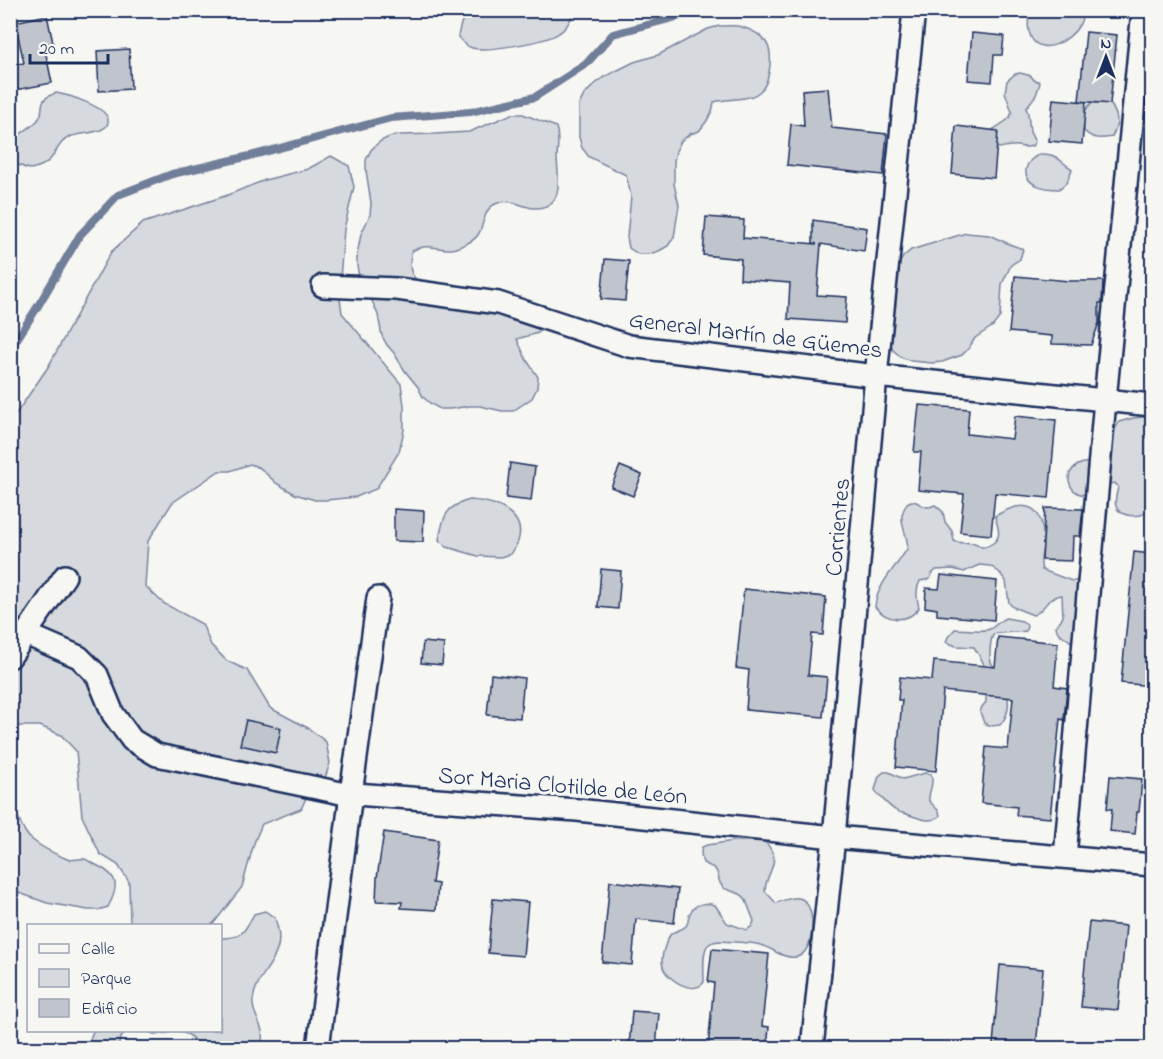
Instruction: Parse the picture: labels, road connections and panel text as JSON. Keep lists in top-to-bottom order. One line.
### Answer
{"streets":{"street":["General Martín de Güemes","Corrientes","Sor Maria Clotilde de León"]},"crossings":[["General Martín de Güemes","Corrientes"],["Corrientes","Sor Maria Clotilde de León"]],"legend":["Calle","Parque","Edificio"],"scale_bar":"20 m","north":"top"}
